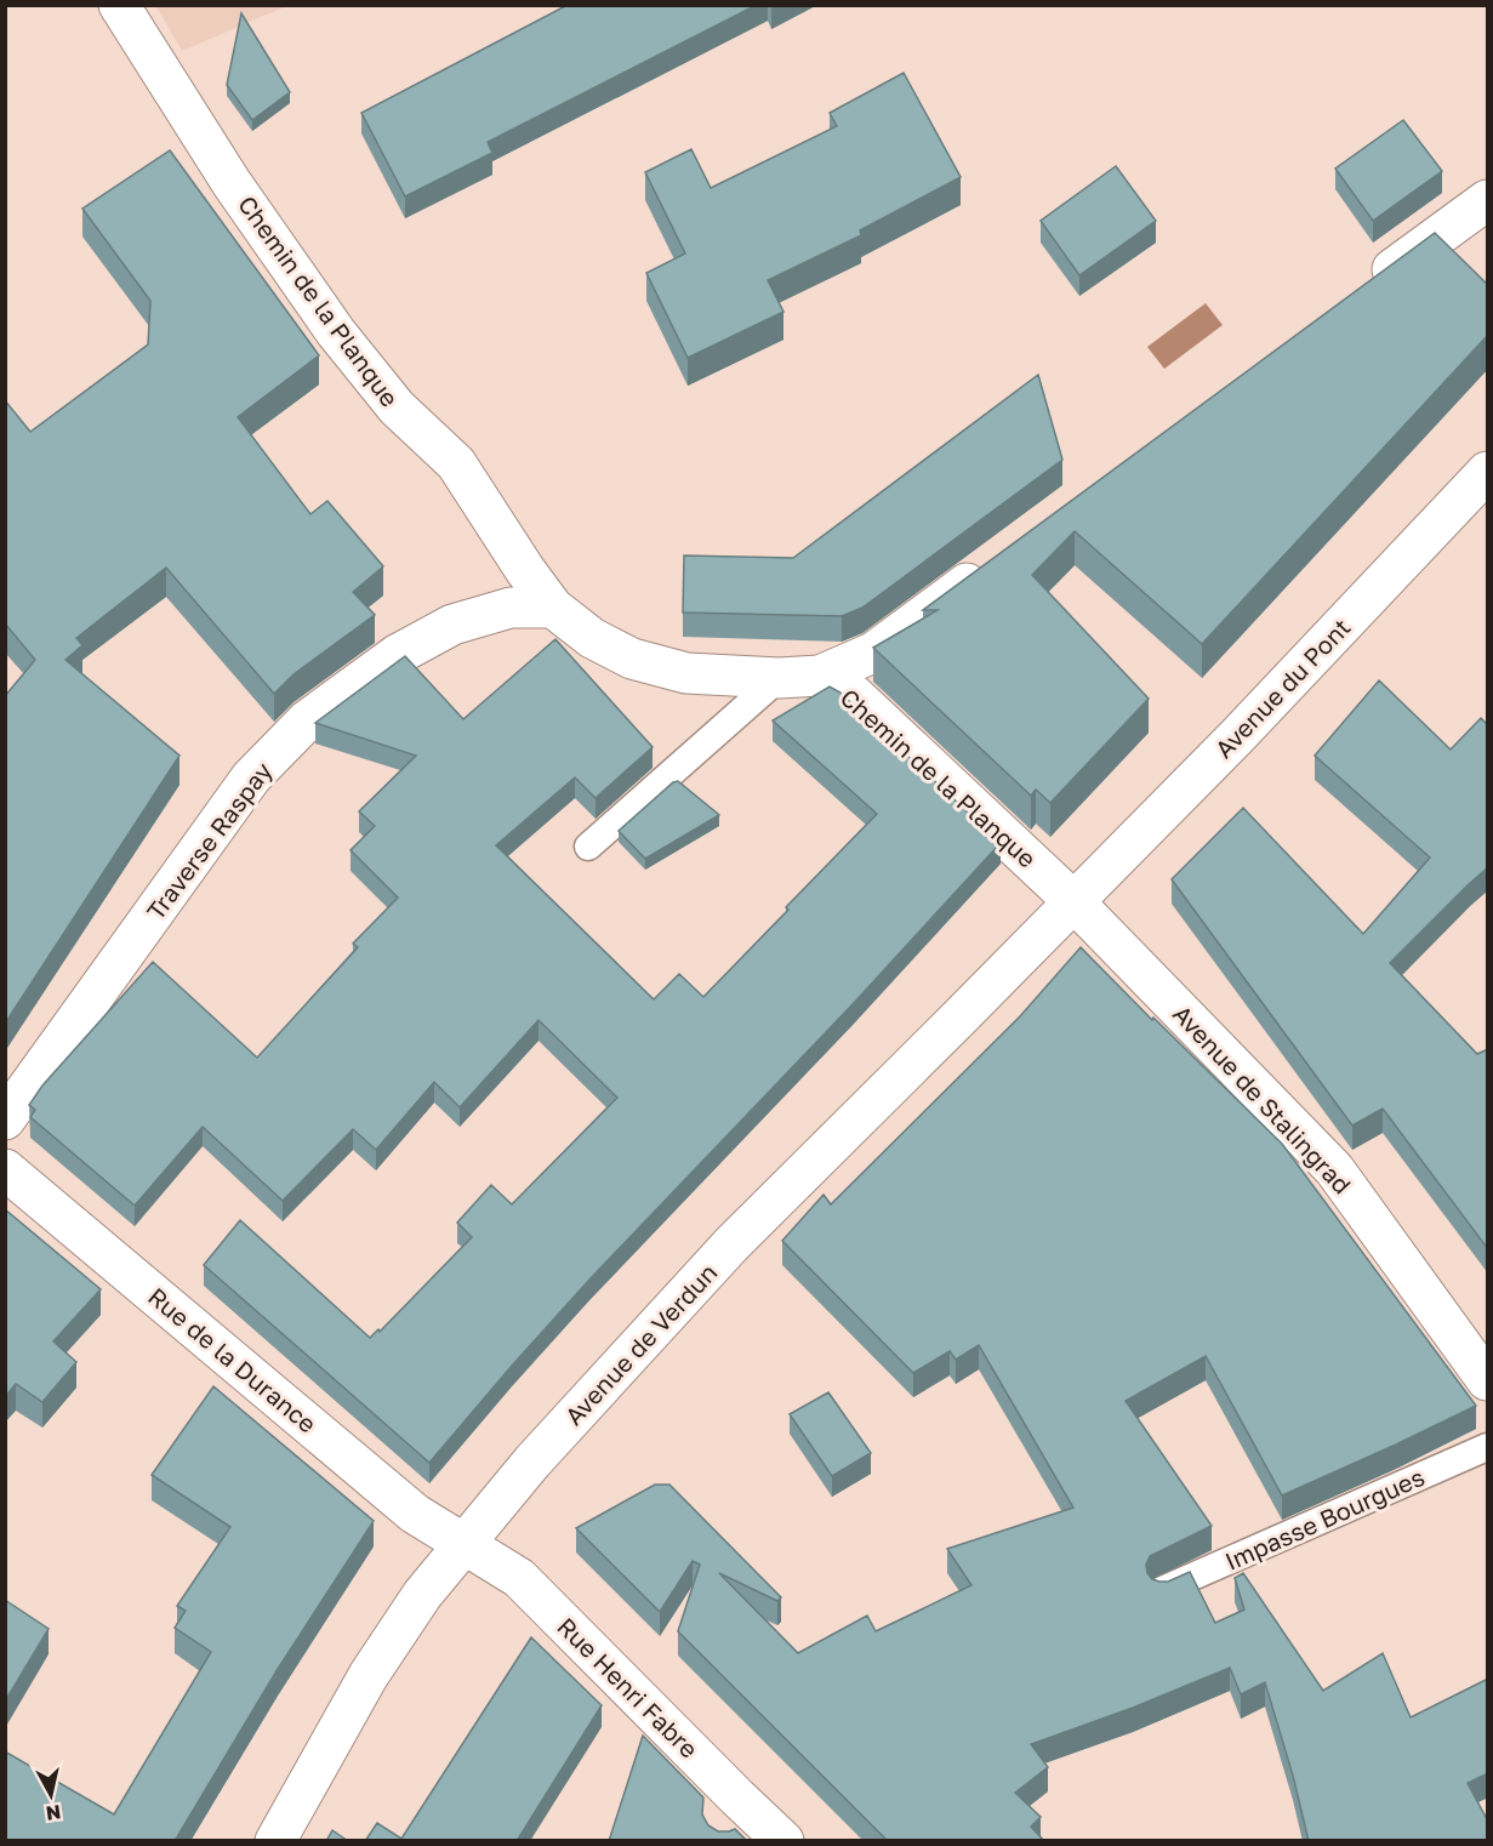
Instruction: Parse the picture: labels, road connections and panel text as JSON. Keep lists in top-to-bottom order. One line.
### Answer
{"streets":{"street":["Chemin de la Planque","Avenue du Pont","Traverse Raspay","Avenue de Stalingrad","Avenue de Verdun","Rue de la Durance","Rue Henri Fabre"],"lane":["Impasse Bourgues"]},"crossings":[["Chemin de la Planque","Avenue du Pont"],["Chemin de la Planque","Traverse Raspay"],["Chemin de la Planque","Avenue de Stalingrad"],["Chemin de la Planque","Avenue de Verdun"],["Avenue du Pont","Avenue de Stalingrad"],["Avenue du Pont","Avenue de Verdun"],["Avenue de Stalingrad","Avenue de Verdun"],["Avenue de Verdun","Rue de la Durance"],["Avenue de Verdun","Rue Henri Fabre"],["Rue de la Durance","Rue Henri Fabre"]],"north":"bottom"}
